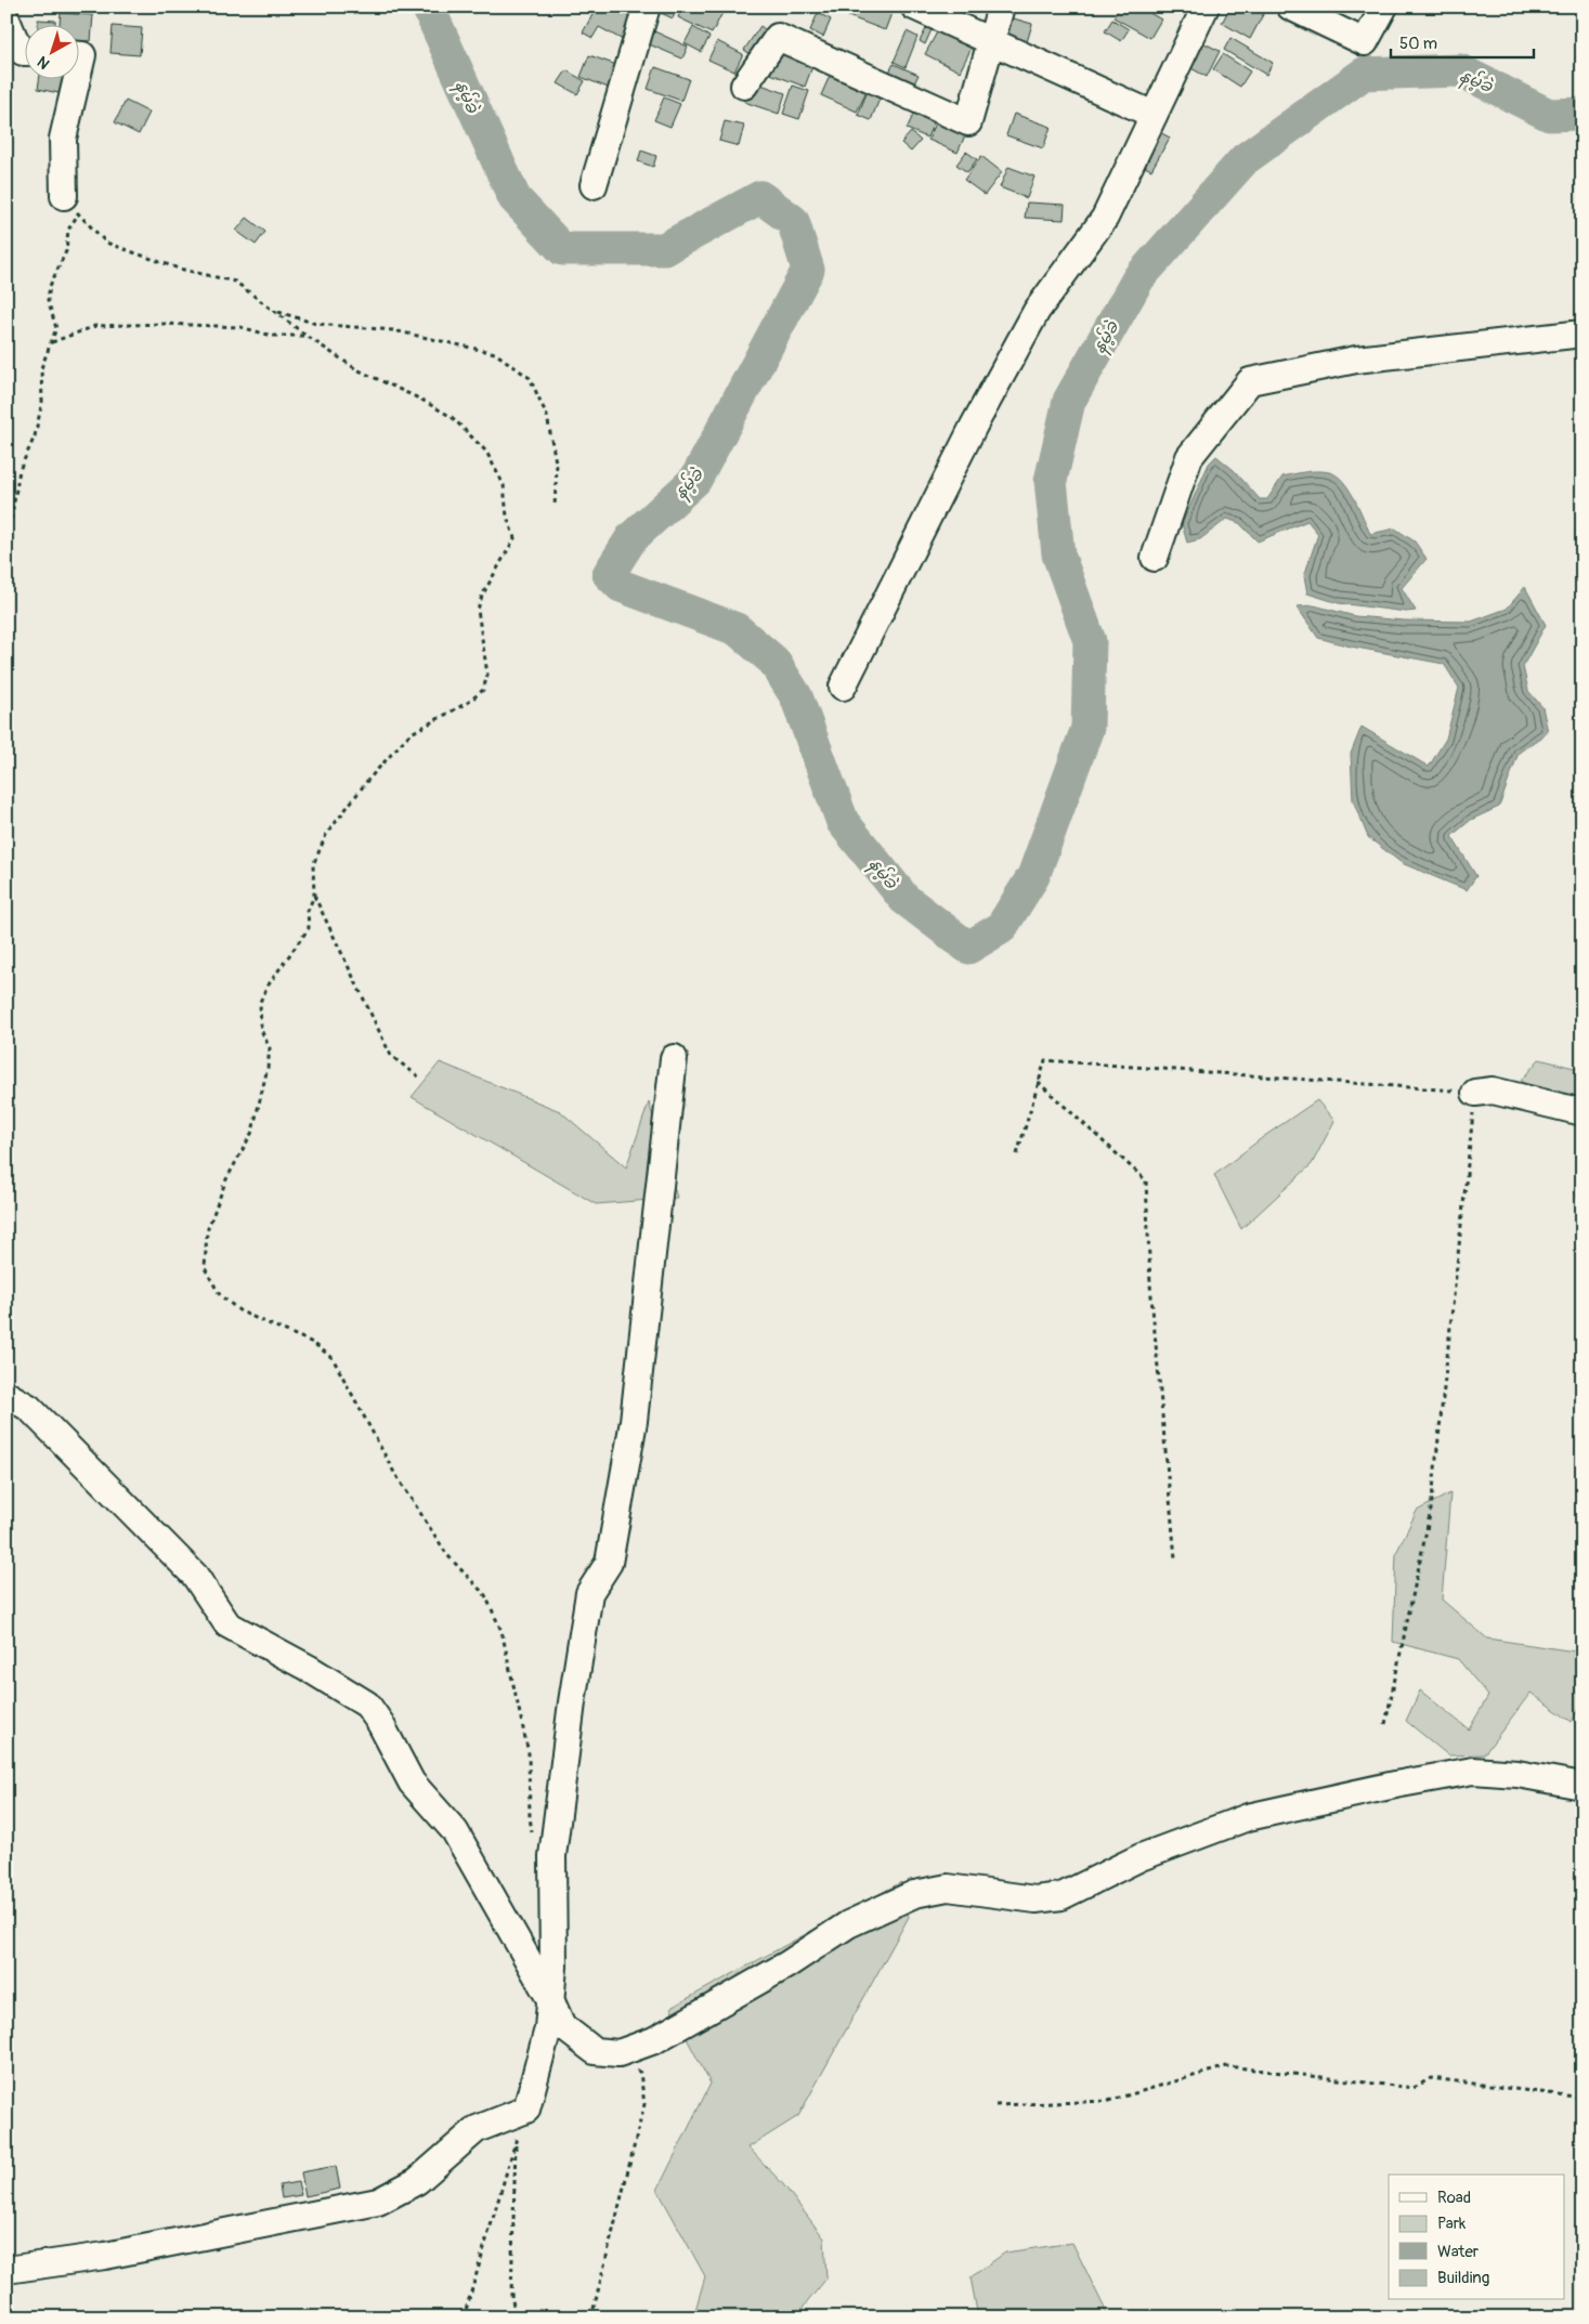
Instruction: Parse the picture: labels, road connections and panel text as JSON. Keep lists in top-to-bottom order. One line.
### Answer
{"water":["နမ့်ခဲ"],"legend":["Road","Park","Water","Building"],"scale_bar":"50 m","north":"bottom left"}
